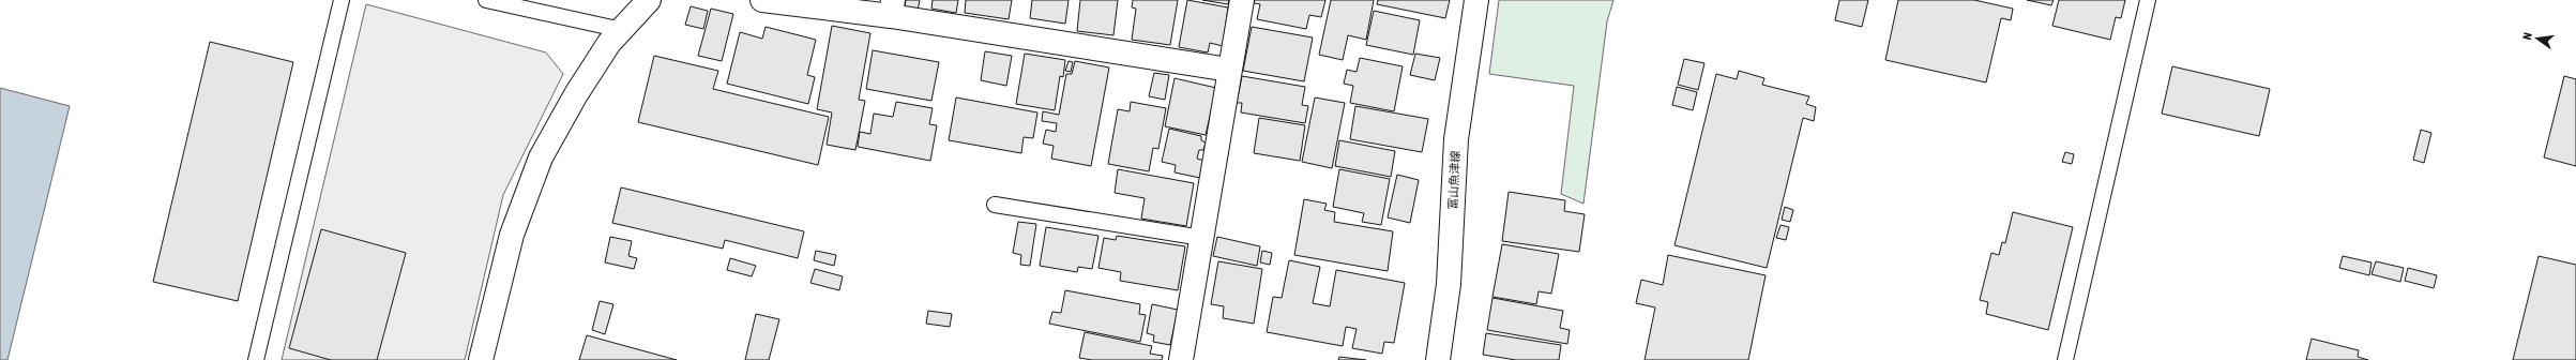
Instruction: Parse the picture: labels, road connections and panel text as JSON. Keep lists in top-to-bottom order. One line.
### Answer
{"streets":{"street":["富山魚津線"]},"north":"left"}
